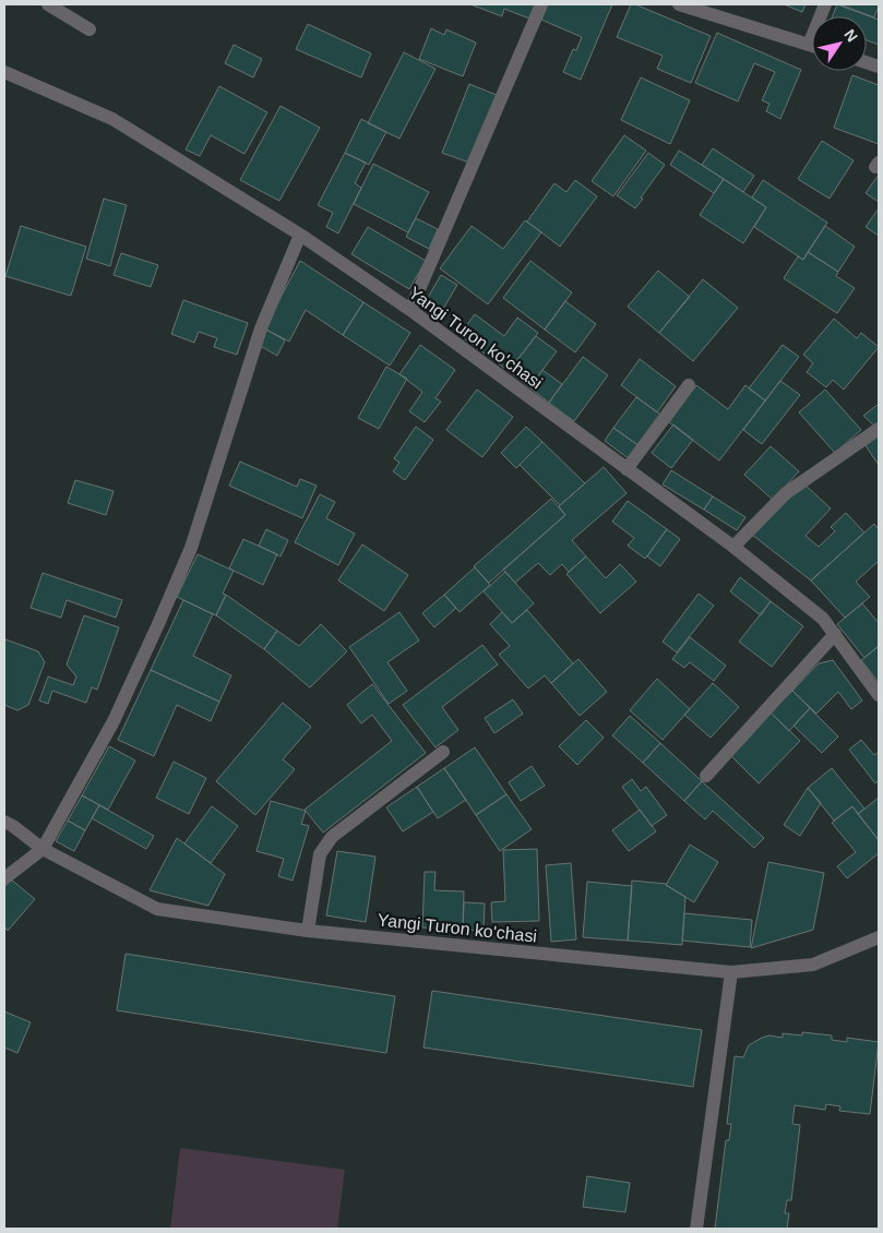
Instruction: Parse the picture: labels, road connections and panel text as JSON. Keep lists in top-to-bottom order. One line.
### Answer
{"streets":{"street":["Yangi Turon ko'chasi"]},"north":"top right"}
